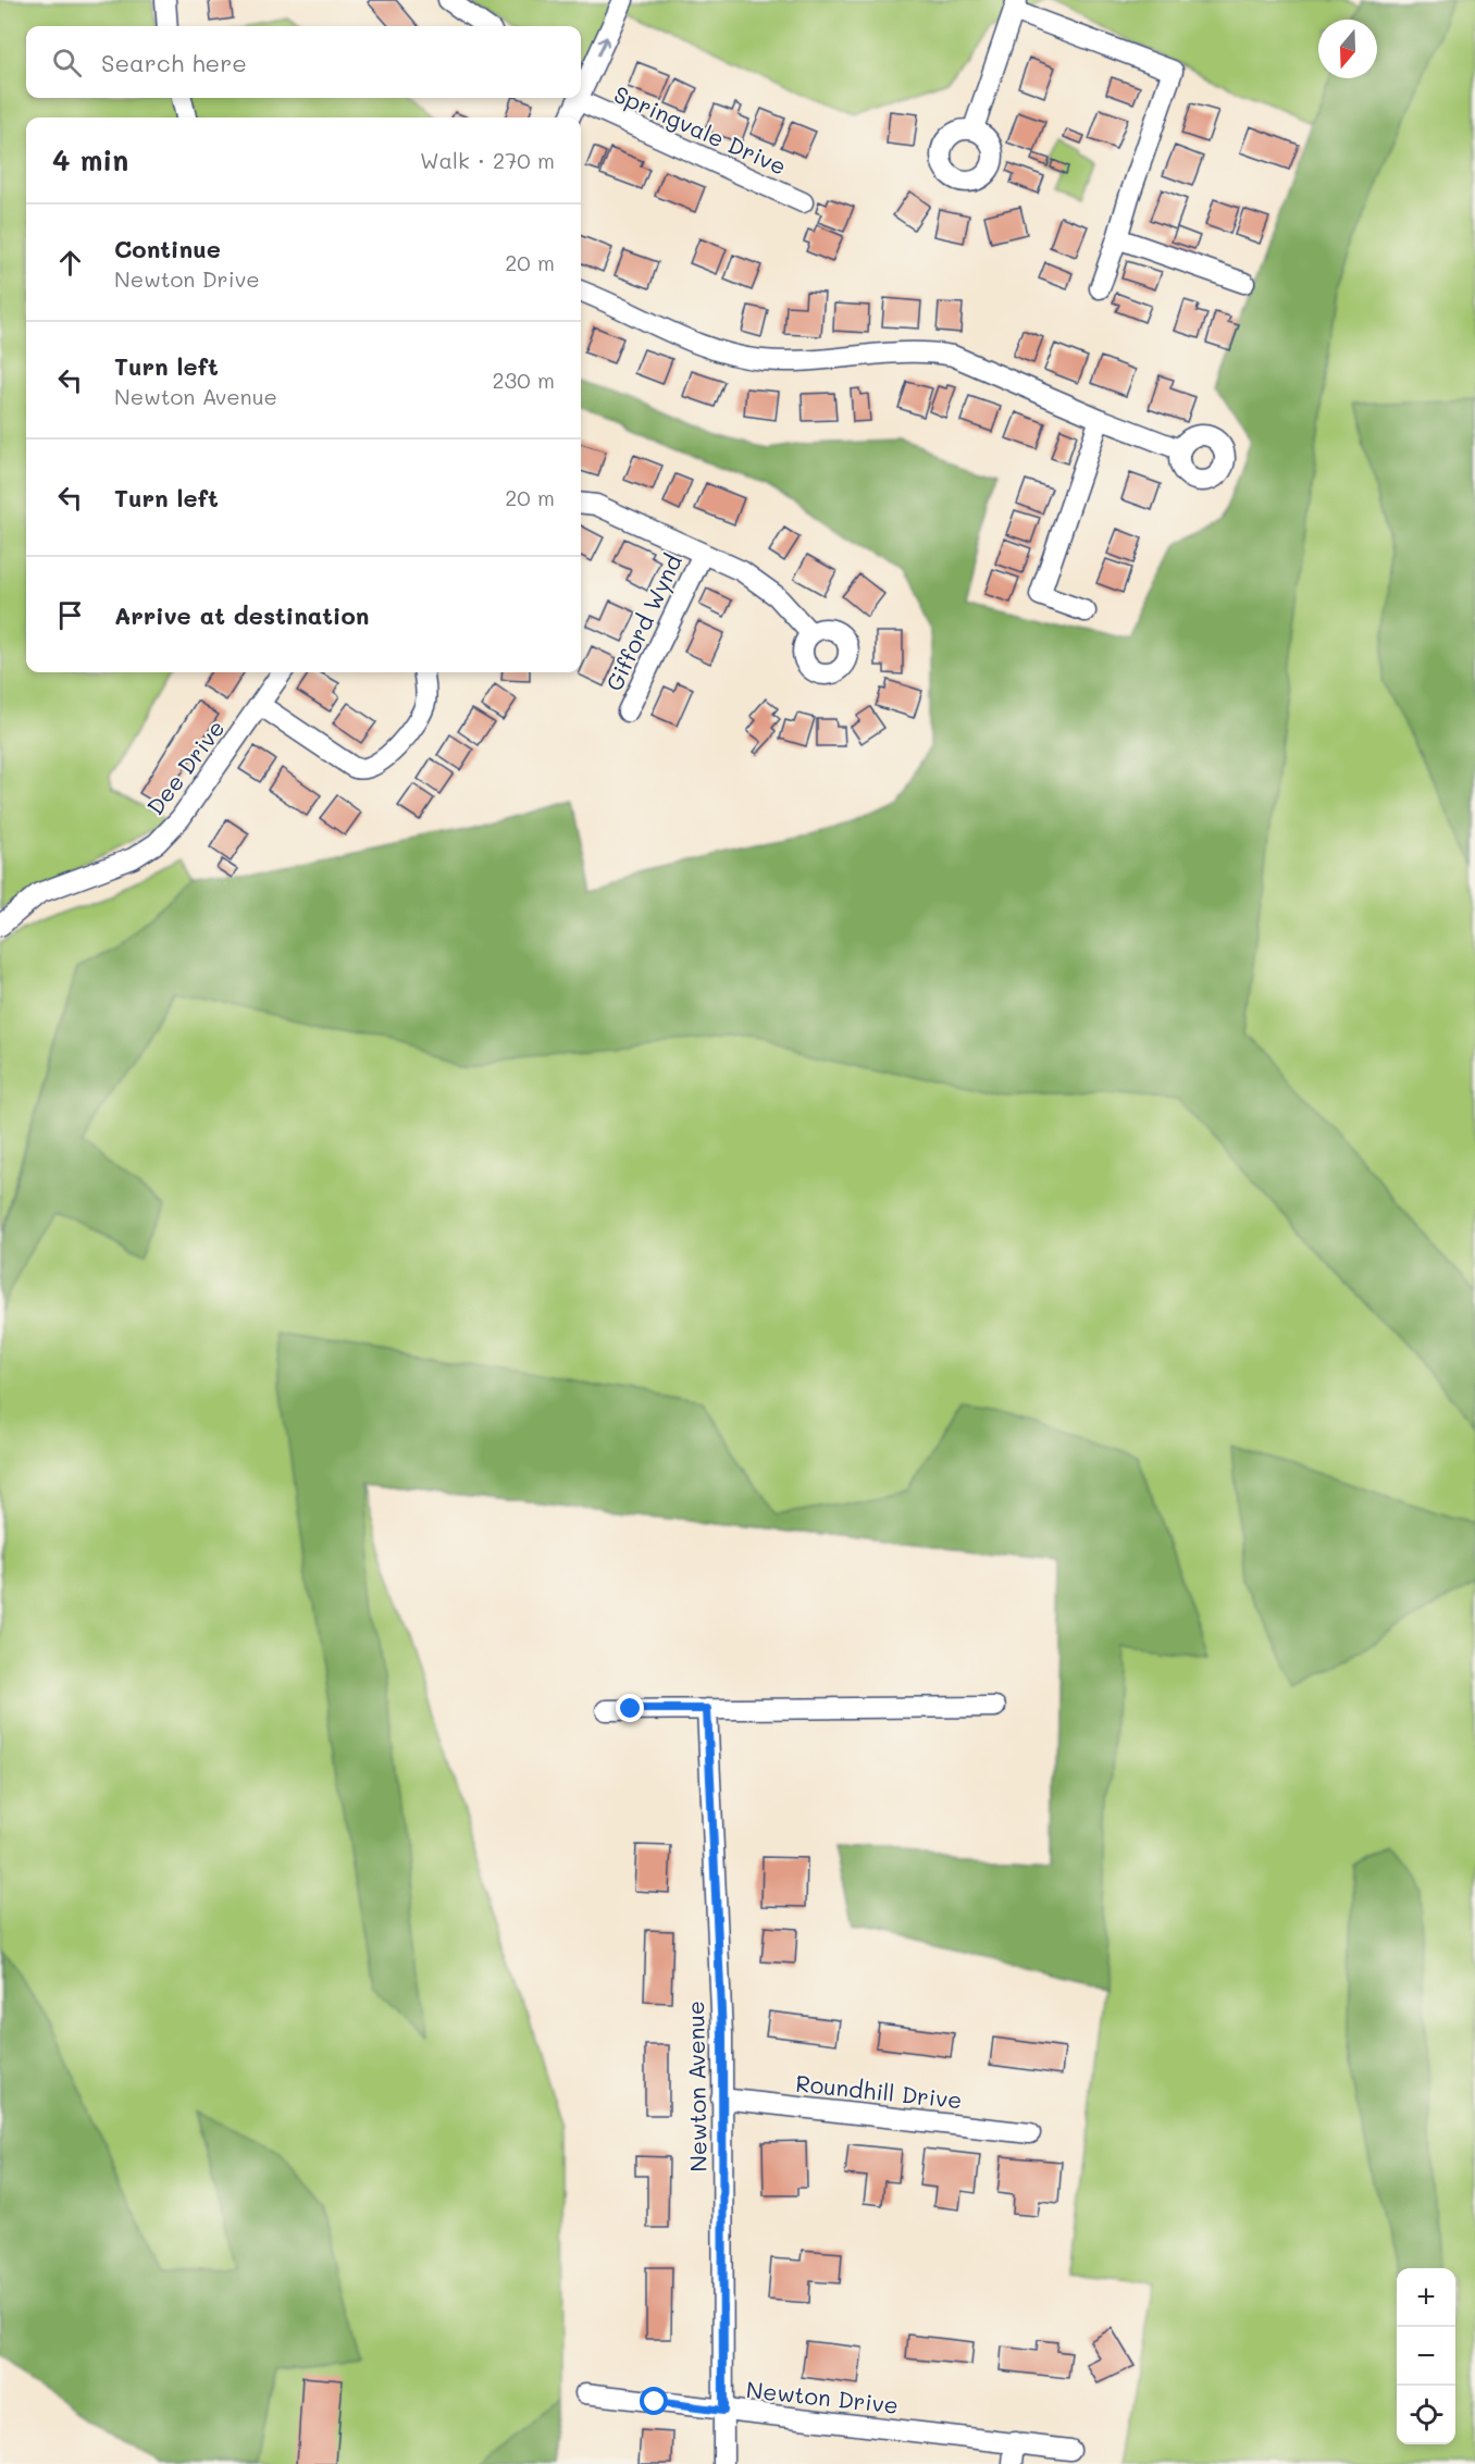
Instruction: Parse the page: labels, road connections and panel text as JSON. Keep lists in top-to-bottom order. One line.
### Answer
{"streets":{"street":["Springvale Drive","Gifford Wynd","Dee Drive","Newton Avenue","Roundhill Drive","Newton Drive"]},"crossings":[["Newton Avenue","Roundhill Drive"],["Newton Avenue","Newton Drive"]],"north":"bottom","page":{"search":"Search here","heading":["4 min","Walk · 270 m"],"list":[["Continue","Newton Drive","20 m"],["Turn left","Newton Avenue","230 m"],["Turn left","20 m"],"Arrive at destination"],"map_buttons":["+","−"]}}
